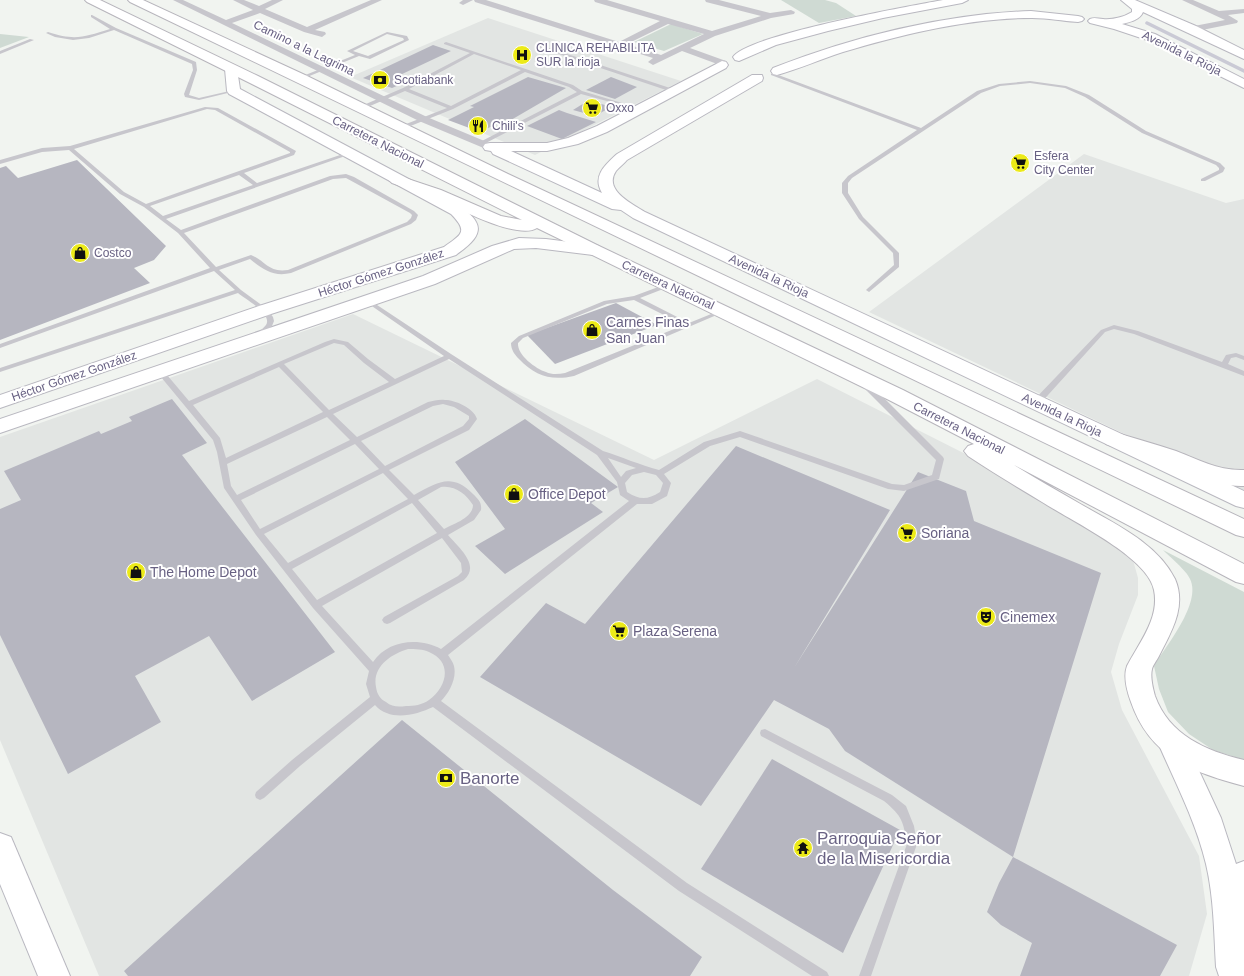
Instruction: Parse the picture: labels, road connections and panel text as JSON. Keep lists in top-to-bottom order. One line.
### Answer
{"streets":{"main road":["Avenida la Rioja","Carretera Nacional","Héctor Gómez González"],"street":["Camino a la Lagrima"]},"crossings":[["Carretera Nacional","Héctor Gómez González"]],"places":{"hospital":["CLINICA REHABILITA SUR la rioja"],"bank":["Scotiabank","Banorte"],"supermarket":["Oxxo","Esfera City Center","Soriana","Plaza Serena"],"restaurant":["Chili's"],"shop":["Costco","Carnes Finas San Juan","Office Depot","The Home Depot"],"theatre":["Cinemex"],"temple":["Parroquia Señor de la Misericordia"]}}
